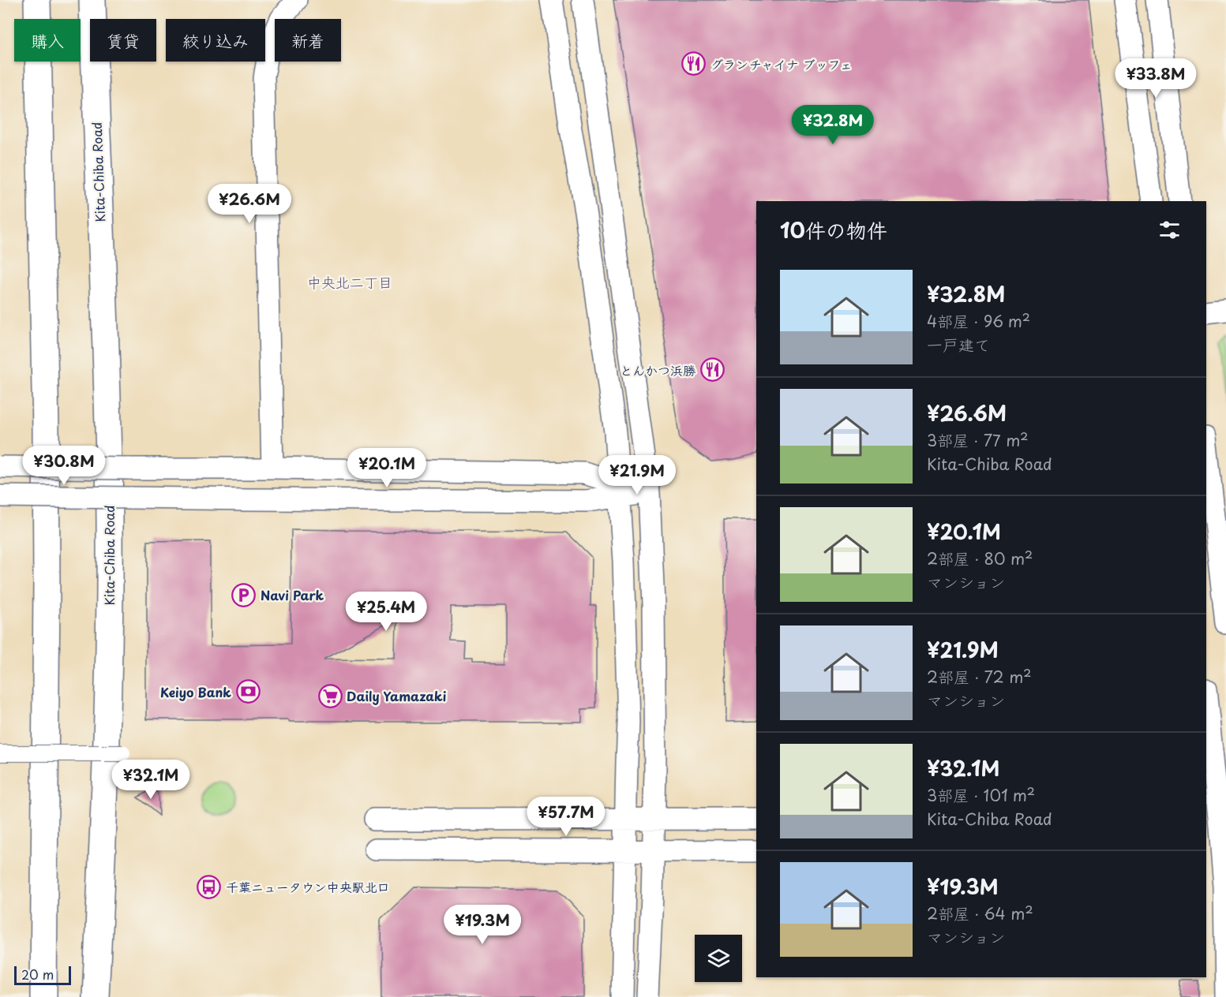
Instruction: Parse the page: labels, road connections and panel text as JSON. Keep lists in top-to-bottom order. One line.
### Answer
{"streets":{"highway":["Kita-Chiba Road"]},"districts":["中央北二丁目"],"places":{"restaurant":["グランチャイナ ブッフェ","とんかつ浜勝"],"parking":["Navi Park"],"bank":["Keiyo Bank"],"supermarket":["Daily Yamazaki"],"bus stop":["千葉ニュータウン中央駅北口"]},"scale_bar":"20 m","page":{"chip":["購入","賃貸","絞り込み","新着"],"price":["¥33.8M","¥32.8M","¥26.6M","¥30.8M","¥20.1M","¥21.9M","¥25.4M","¥32.1M","¥57.7M","¥19.3M"],"heading":"10件の物件","list":[{"name":"¥32.8M","note":"4部屋 · 96 m² · 一戸建て"},{"name":"¥26.6M","note":"3部屋 · 77 m² · Kita-Chiba Road"},{"name":"¥20.1M","note":"2部屋 · 80 m² · マンション"},{"name":"¥21.9M","note":"2部屋 · 72 m² · マンション"},{"name":"¥32.1M","note":"3部屋 · 101 m² · Kita-Chiba Road"},{"name":"¥19.3M","note":"2部屋 · 64 m² · マンション"}],"scale":"20 m"}}
